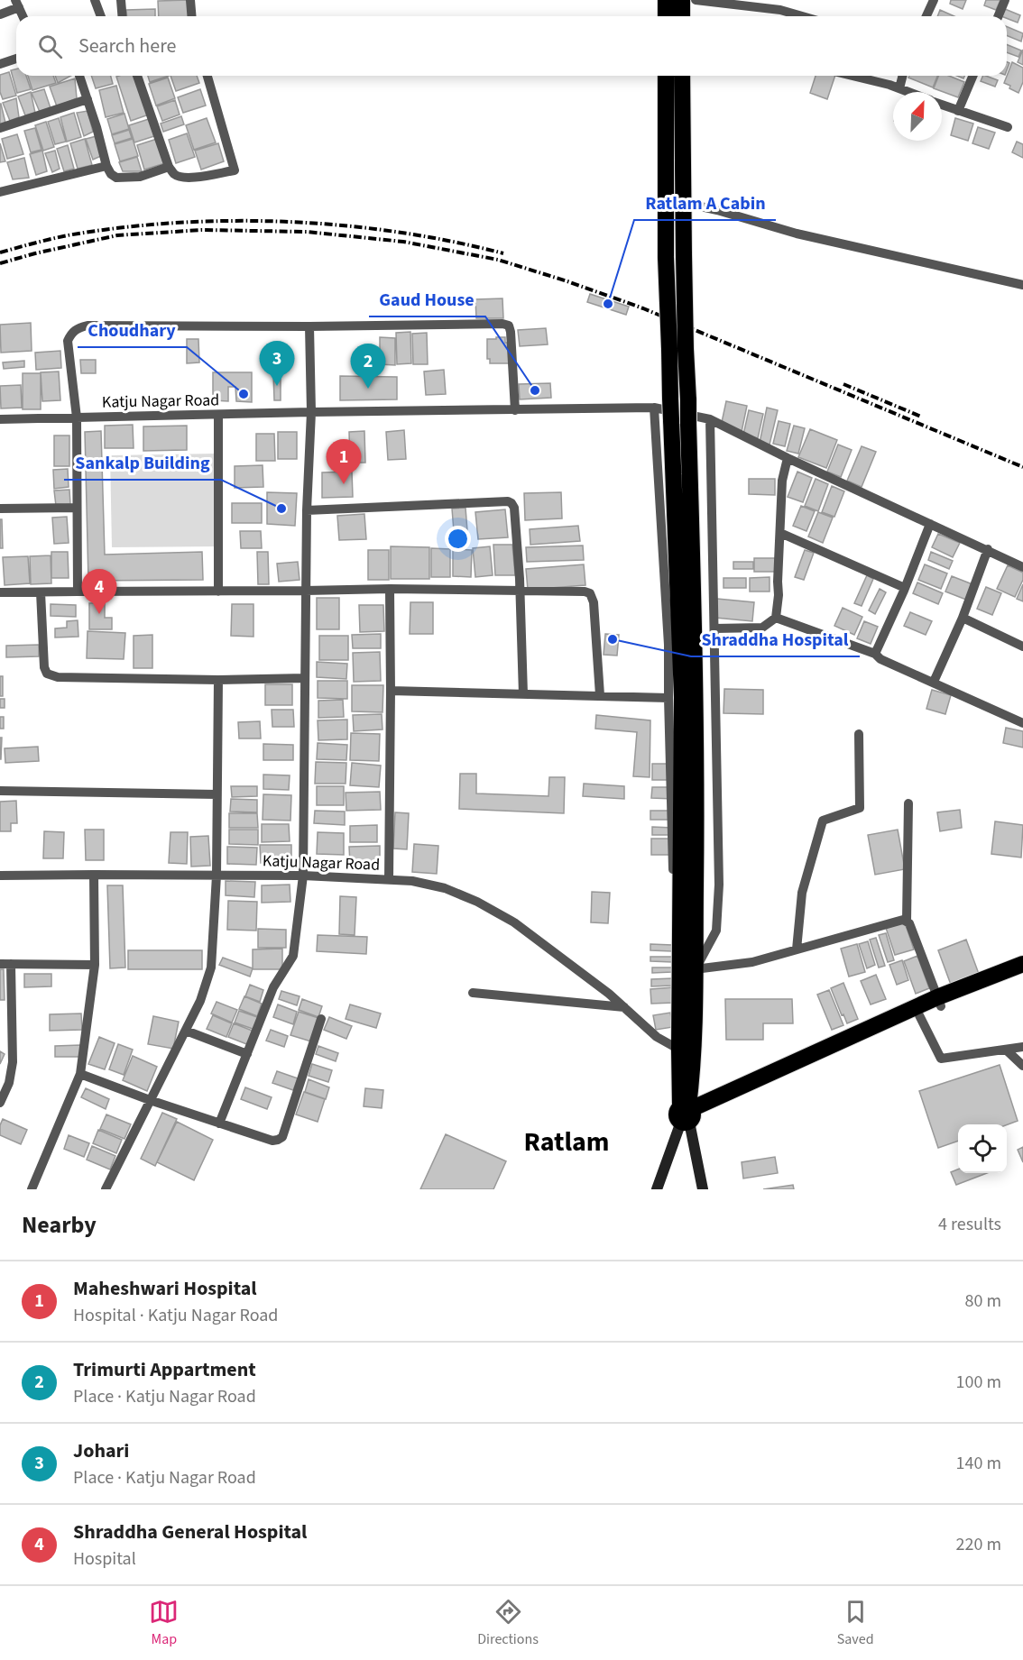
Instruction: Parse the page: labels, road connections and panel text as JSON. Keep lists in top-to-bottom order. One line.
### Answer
{"streets":{"street":["Katju Nagar Road"]},"districts":["Ratlam"],"places":["Ratlam A Cabin","Gaud House","Choudhary","Sankalp Building","Shraddha Hospital"],"north":"top right","page":{"search":"Search here","pins":["3","2","1","4"],"heading":["Nearby","4 results"],"list":[{"mark":"1","name":"Maheshwari Hospital","note":"Hospital · Katju Nagar Road","value":"80 m"},{"mark":"2","name":"Trimurti Appartment","note":"Place · Katju Nagar Road","value":"100 m"},{"mark":"3","name":"Johari","note":"Place · Katju Nagar Road","value":"140 m"},{"mark":"4","name":"Shraddha General Hospital","note":"Hospital","value":"220 m"}],"nav":["Map","Directions","Saved"]}}
